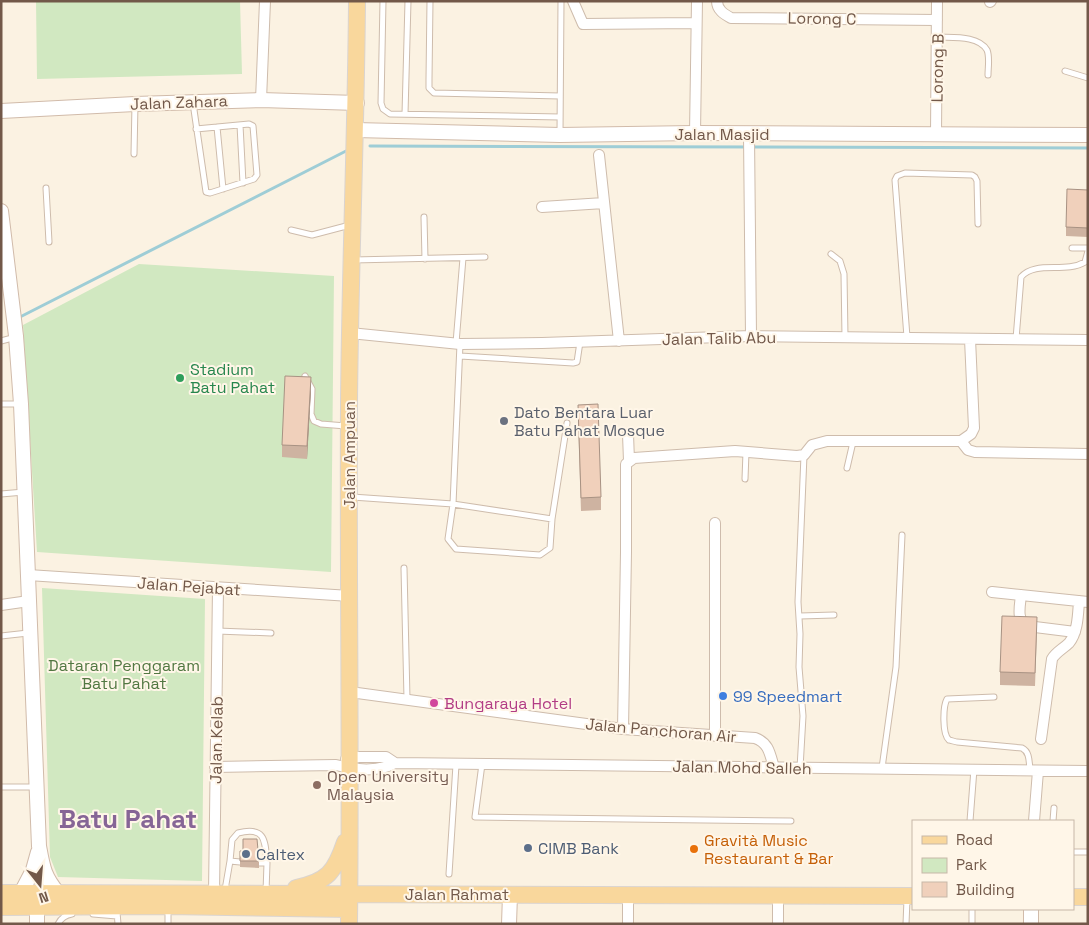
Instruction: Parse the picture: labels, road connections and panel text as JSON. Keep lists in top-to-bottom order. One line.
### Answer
{"streets":{"main road":["Jalan Ampuan","Jalan Rahmat"],"street":["Lorong C","Lorong B","Jalan Zahara","Jalan Masjid","Jalan Talib Abu","Jalan Pejabat","Jalan Panchoran Air","Jalan Kelab","Jalan Mohd Salleh"]},"crossings":[["Lorong C","Lorong B"],["Lorong B","Jalan Masjid"],["Jalan Zahara","Jalan Ampuan"],["Jalan Masjid","Jalan Ampuan"],["Jalan Talib Abu","Jalan Ampuan"],["Jalan Ampuan","Jalan Pejabat"],["Jalan Ampuan","Jalan Panchoran Air"],["Jalan Ampuan","Jalan Mohd Salleh"],["Jalan Ampuan","Jalan Rahmat"],["Jalan Pejabat","Jalan Kelab"],["Jalan Panchoran Air","Jalan Mohd Salleh"],["Jalan Kelab","Jalan Mohd Salleh"],["Jalan Kelab","Jalan Rahmat"]],"districts":["Batu Pahat"],"parks":["Dataran Penggaram Batu Pahat"],"places":["Stadium Batu Pahat","Dato Bentara Luar Batu Pahat Mosque","99 Speedmart","Bungaraya Hotel","Open University Malaysia","CIMB Bank","Gravità Music Restaurant & Bar","Caltex"],"legend":["Road","Park","Building"],"north":"bottom"}
